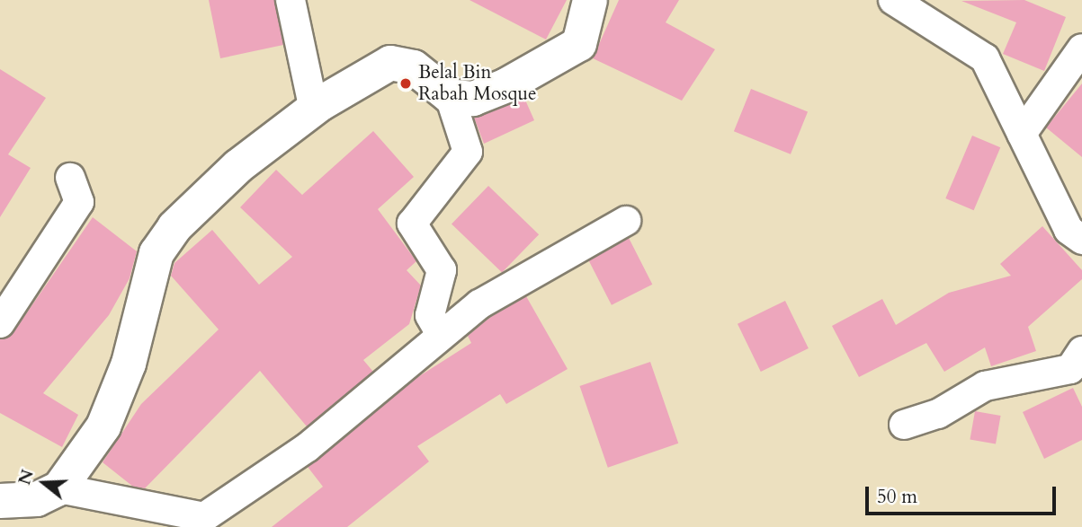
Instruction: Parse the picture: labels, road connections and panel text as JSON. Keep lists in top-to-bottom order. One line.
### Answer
{"places":["Belal Bin Rabah Mosque"],"scale_bar":"50 m","north":"left"}
